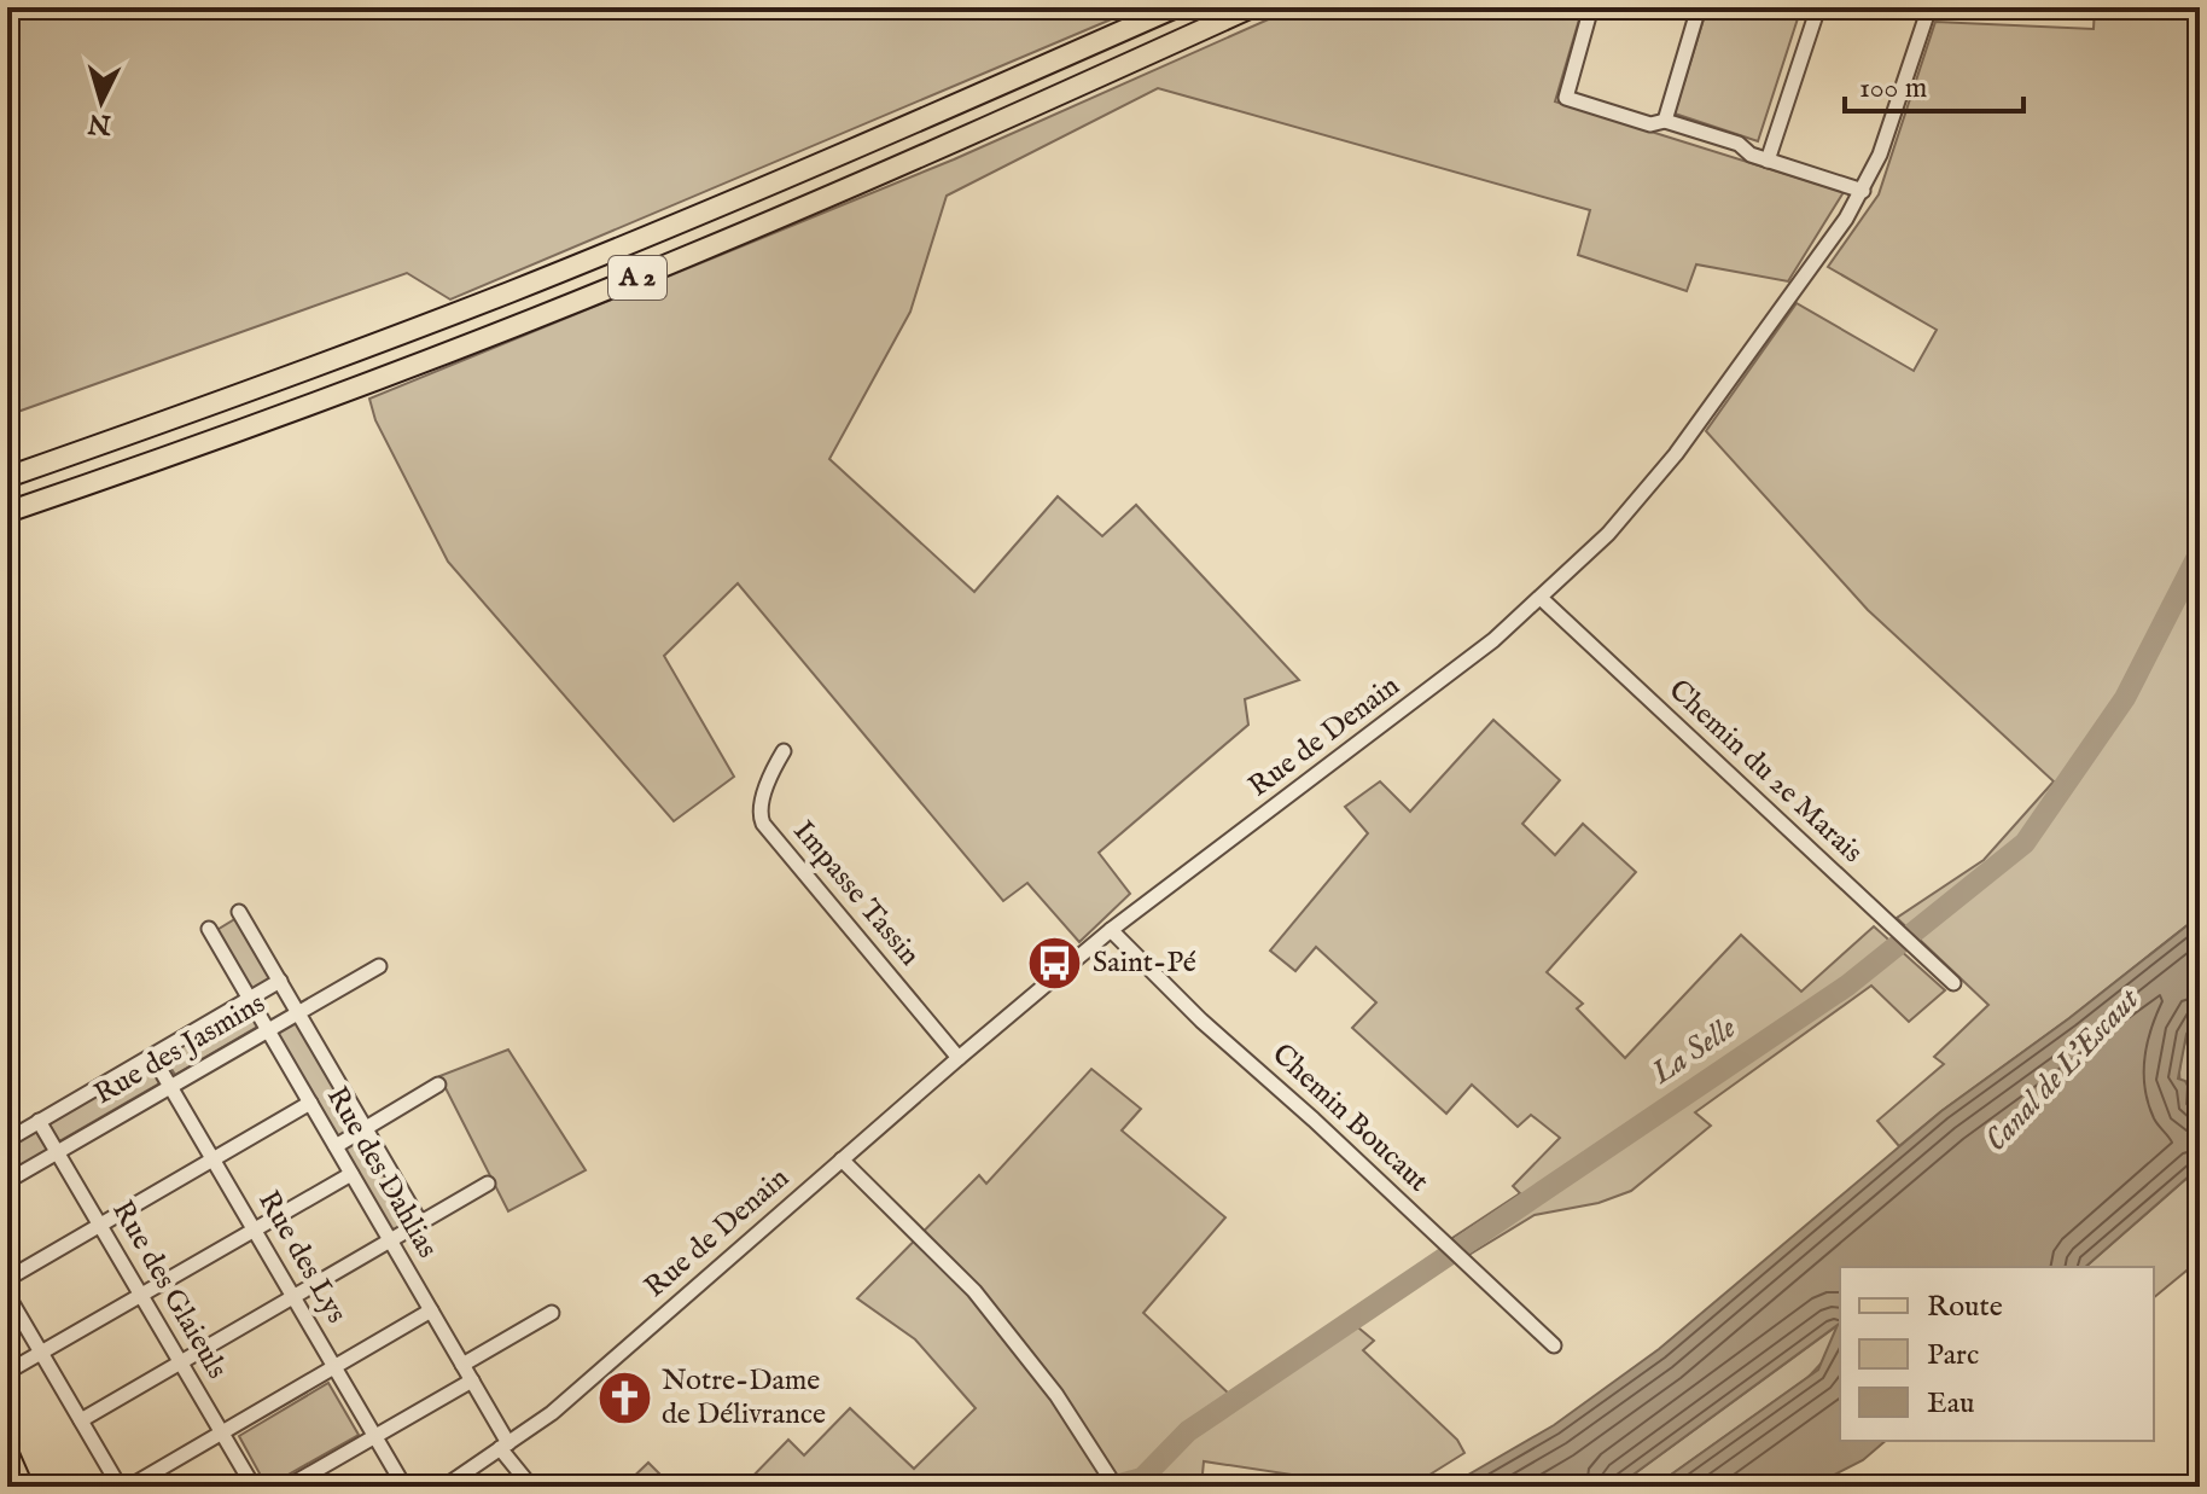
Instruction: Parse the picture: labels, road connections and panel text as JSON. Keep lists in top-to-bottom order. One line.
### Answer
{"streets":{"highway":["A 2"],"street":["Rue de Denain","Chemin du 2e Marais","Impasse Tassin","Rue des Jasmins","Chemin Boucaut","Rue des Dahlias","Rue des Lys","Rue des Glaieuls"]},"crossings":[["Rue de Denain","Chemin du 2e Marais"],["Rue de Denain","Impasse Tassin"],["Rue de Denain","Chemin Boucaut"],["Rue de Denain","Rue des Dahlias"],["Rue des Jasmins","Rue des Dahlias"],["Rue des Jasmins","Rue des Lys"],["Rue des Jasmins","Rue des Glaieuls"]],"water":["La Selle","Canal de L'Escaut"],"places":{"bus stop":["Saint-Pé"],"church":["Notre-Dame de Délivrance"]},"legend":["Route","Parc","Eau"],"scale_bar":"100 m","north":"bottom"}
